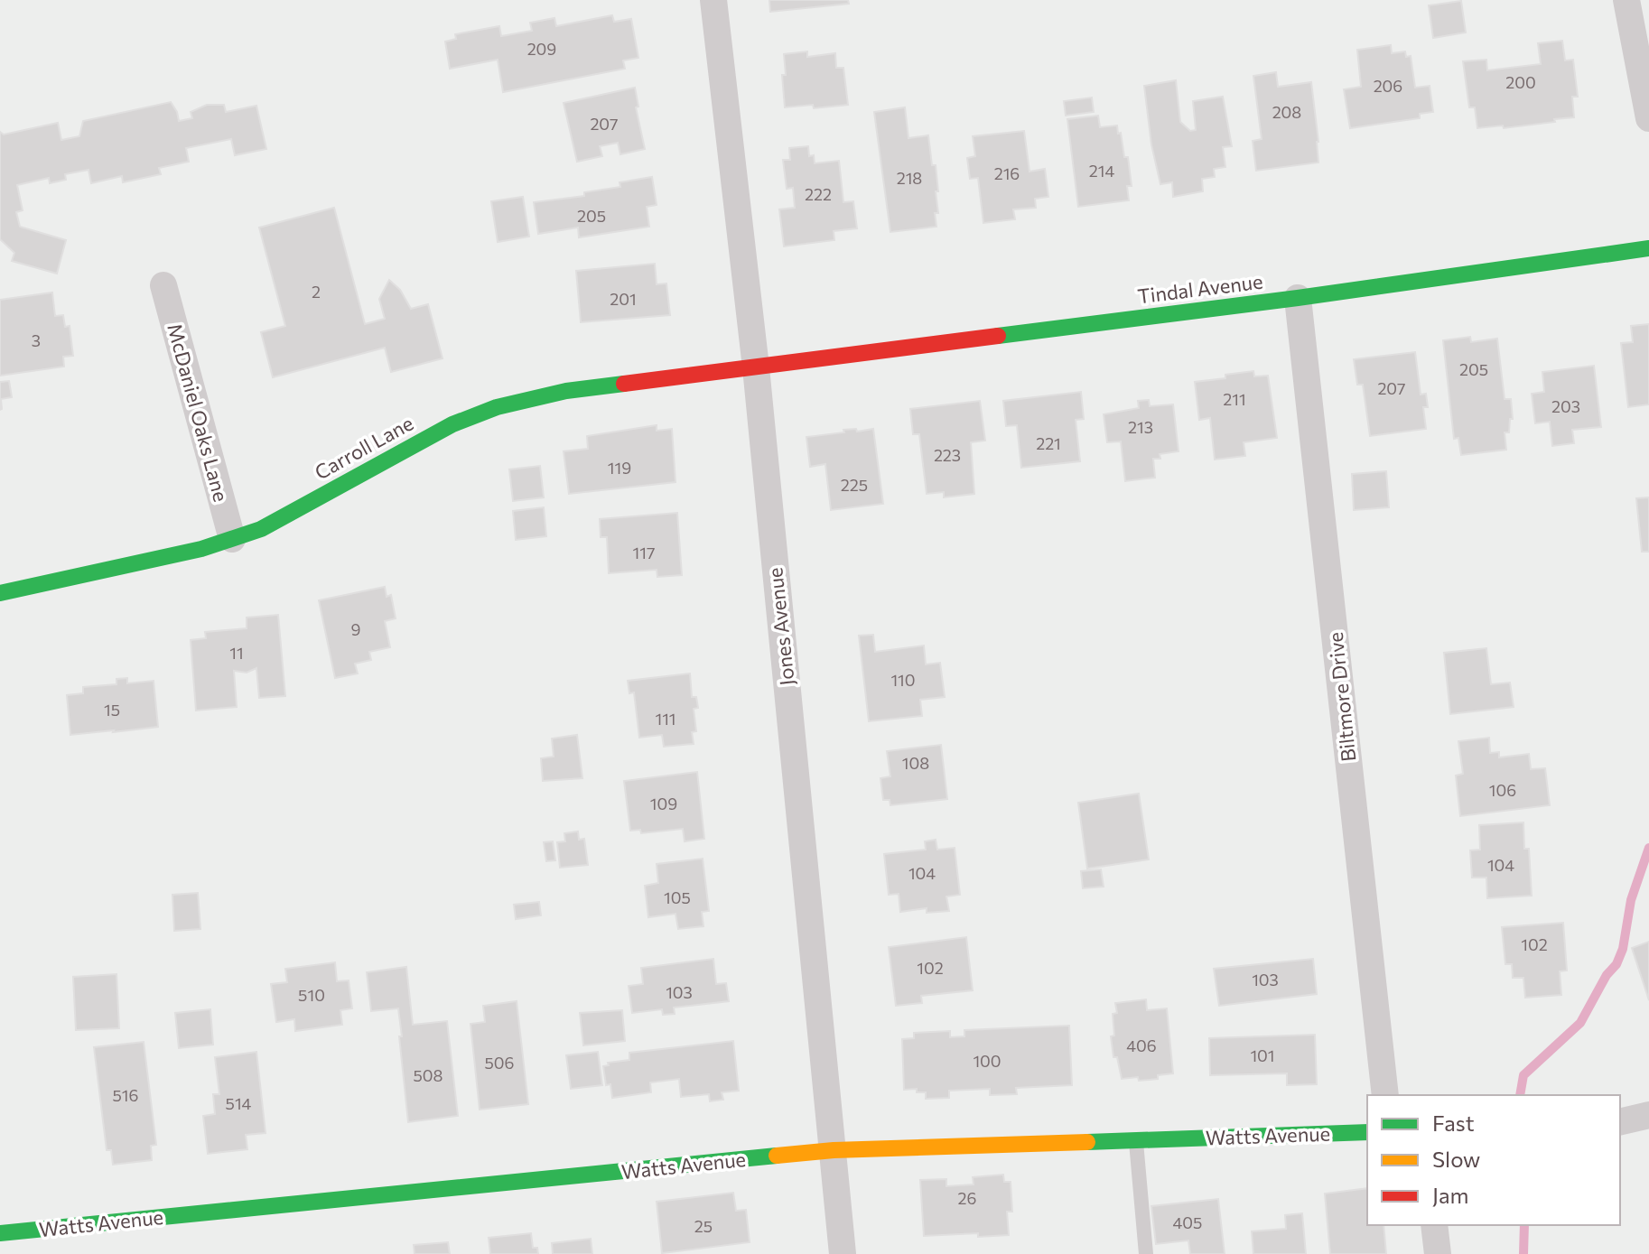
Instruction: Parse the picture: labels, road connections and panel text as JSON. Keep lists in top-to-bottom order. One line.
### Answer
{"streets":{"street":["Tindal Avenue","McDaniel Oaks Lane","Carroll Lane","Jones Avenue","Biltmore Drive","Watts Avenue"]},"crossings":[["Tindal Avenue","Carroll Lane"],["Tindal Avenue","Jones Avenue"],["Tindal Avenue","Biltmore Drive"],["McDaniel Oaks Lane","Carroll Lane"],["Carroll Lane","Jones Avenue"],["Jones Avenue","Watts Avenue"]],"house_numbers":["209","200","206","208","207","214","216","218","222","205","2","201","3","205","207","211","203","213","221","223","119","225","117","9","11","110","15","111","108","106","109","104","104","105","102","102","103","103","510","406","101","100","506","508","516","514","26","405","25"],"legend":["Fast","Slow","Jam"]}
